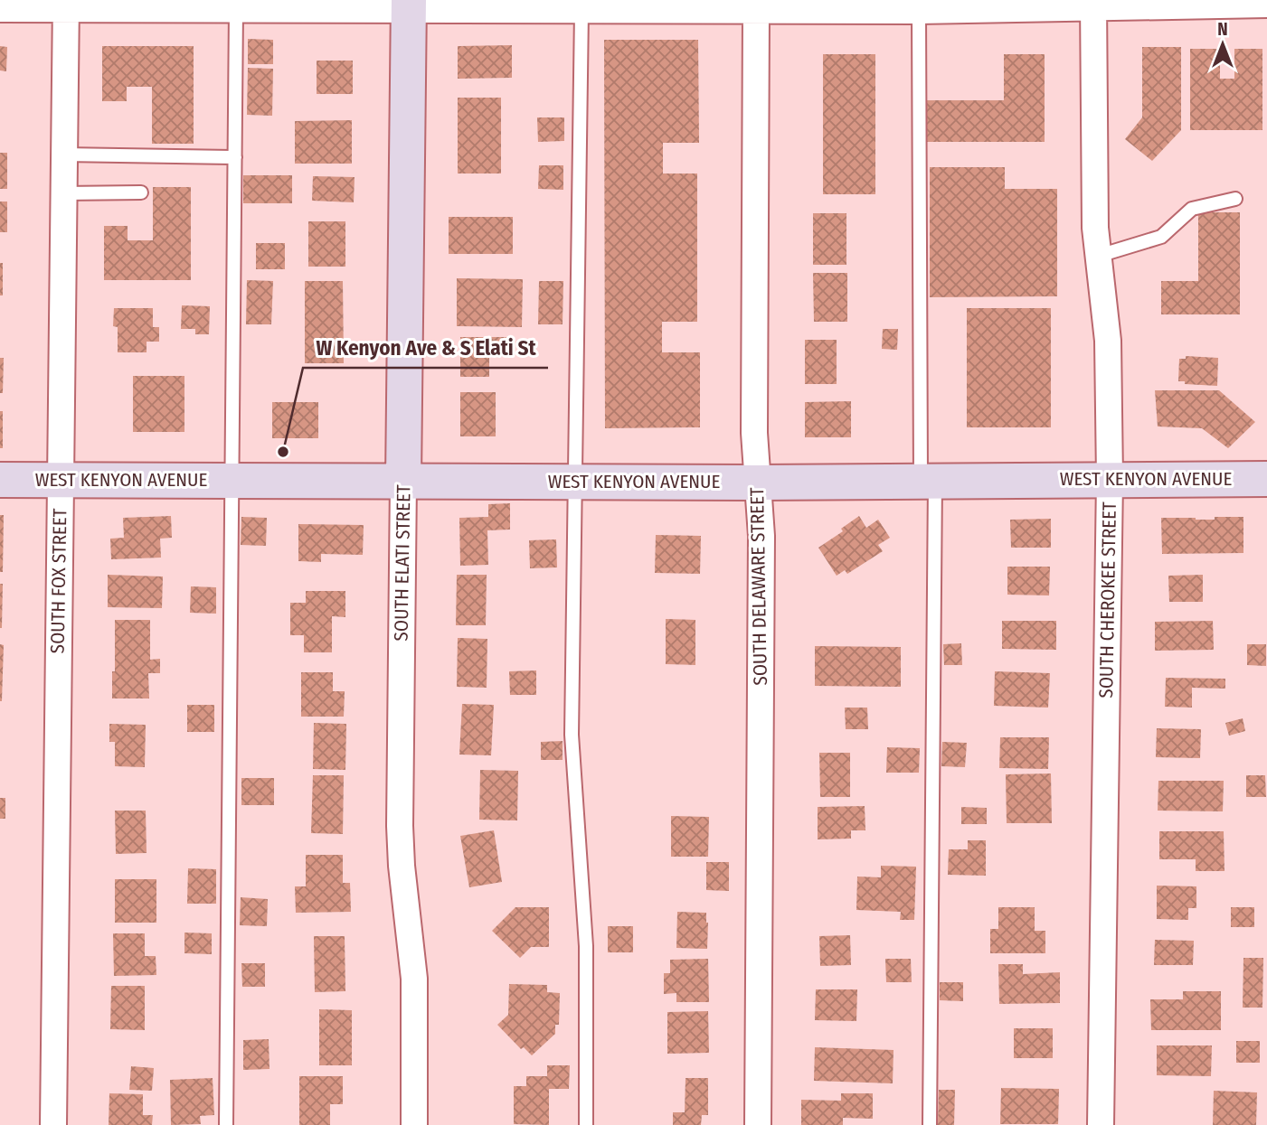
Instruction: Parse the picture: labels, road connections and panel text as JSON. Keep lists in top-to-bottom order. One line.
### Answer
{"streets":{"street":["WEST KENYON AVENUE","SOUTH ELATI STREET","SOUTH FOX STREET","SOUTH DELAWARE STREET","SOUTH CHEROKEE STREET"]},"crossings":[["WEST KENYON AVENUE","SOUTH ELATI STREET"],["WEST KENYON AVENUE","SOUTH FOX STREET"],["WEST KENYON AVENUE","SOUTH DELAWARE STREET"],["WEST KENYON AVENUE","SOUTH CHEROKEE STREET"]],"places":["W Kenyon Ave & S Elati St"],"north":"top"}
